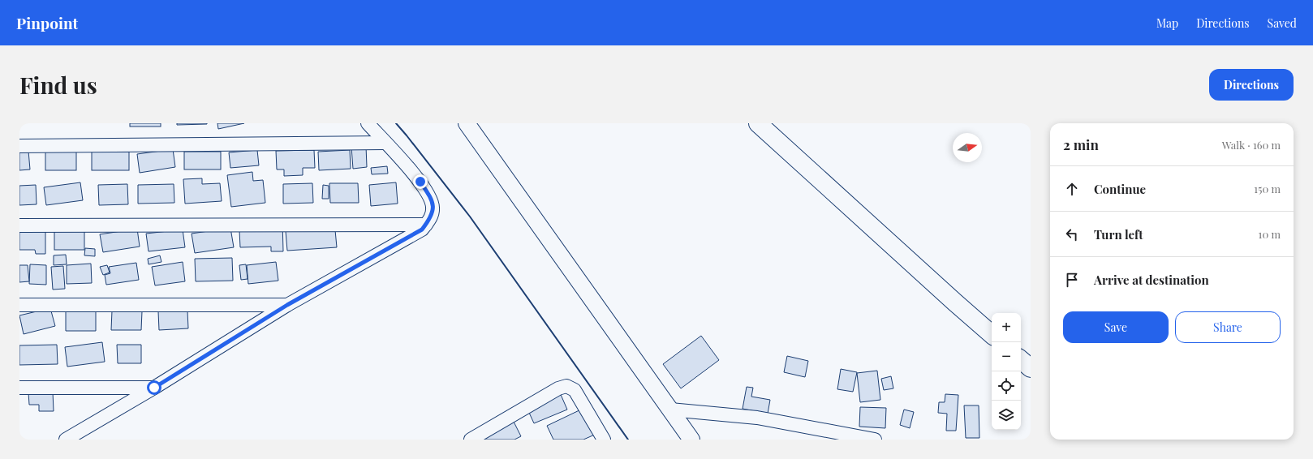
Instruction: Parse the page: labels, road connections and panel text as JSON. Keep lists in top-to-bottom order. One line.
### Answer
{"north":"right","page":{"header":"Pinpoint","nav":["Map","Directions","Saved"],"buttons":["Directions",["Save","Share"]],"title":"Find us","heading":["2 min","Walk · 160 m"],"list":[["Continue","150 m"],["Turn left","10 m"],"Arrive at destination"],"map_buttons":["+","−"]}}
